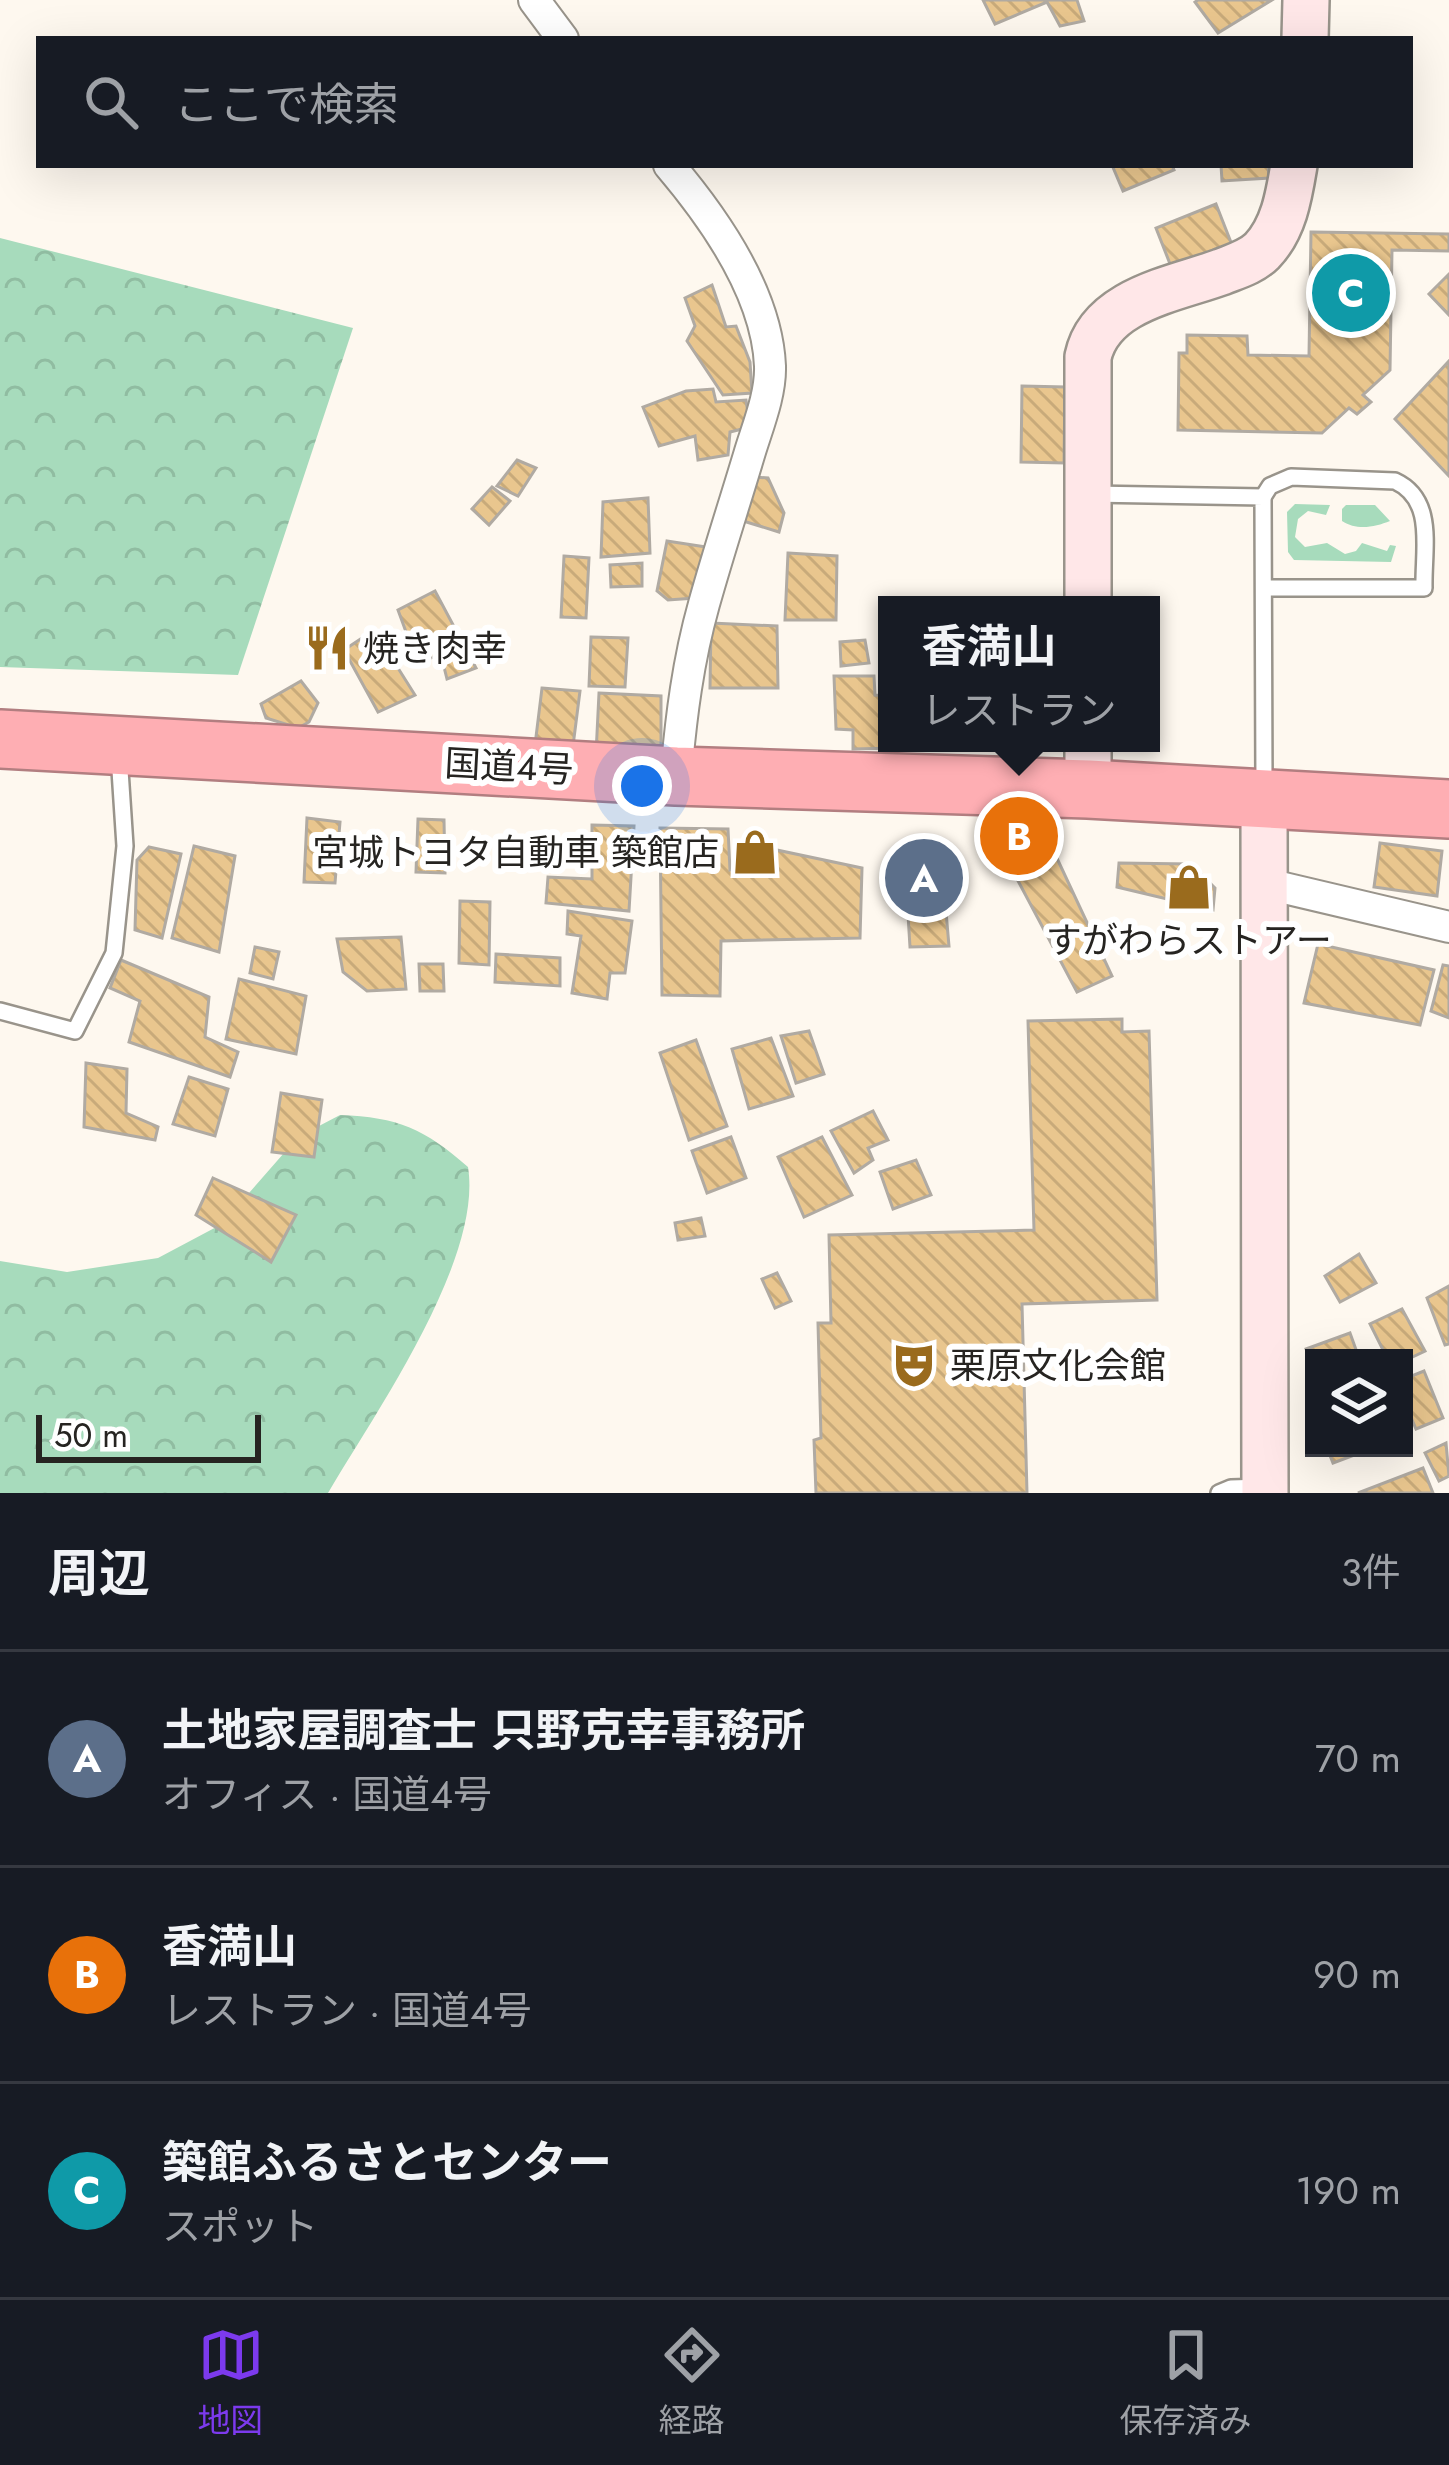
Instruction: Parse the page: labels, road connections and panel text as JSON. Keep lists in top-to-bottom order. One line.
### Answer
{"streets":{"highway":["国道4号"]},"places":{"restaurant":["焼き肉幸"],"shop":["宮城トヨタ自動車 築館店","すがわらストアー"],"theatre":["栗原文化会館"]},"scale_bar":"50 m","page":{"search":"ここで検索","pins":["C","B","A"],"popup":["香満山","レストラン"],"scale":"50 m","heading":["周辺","3件"],"list":[{"mark":"A","name":"土地家屋調査士 只野克幸事務所","note":"オフィス · 国道4号","value":"70 m"},{"mark":"B","name":"香満山","note":"レストラン · 国道4号","value":"90 m"},{"mark":"C","name":"築館ふるさとセンター","note":"スポット","value":"190 m"}],"nav":["地図","経路","保存済み"]}}
